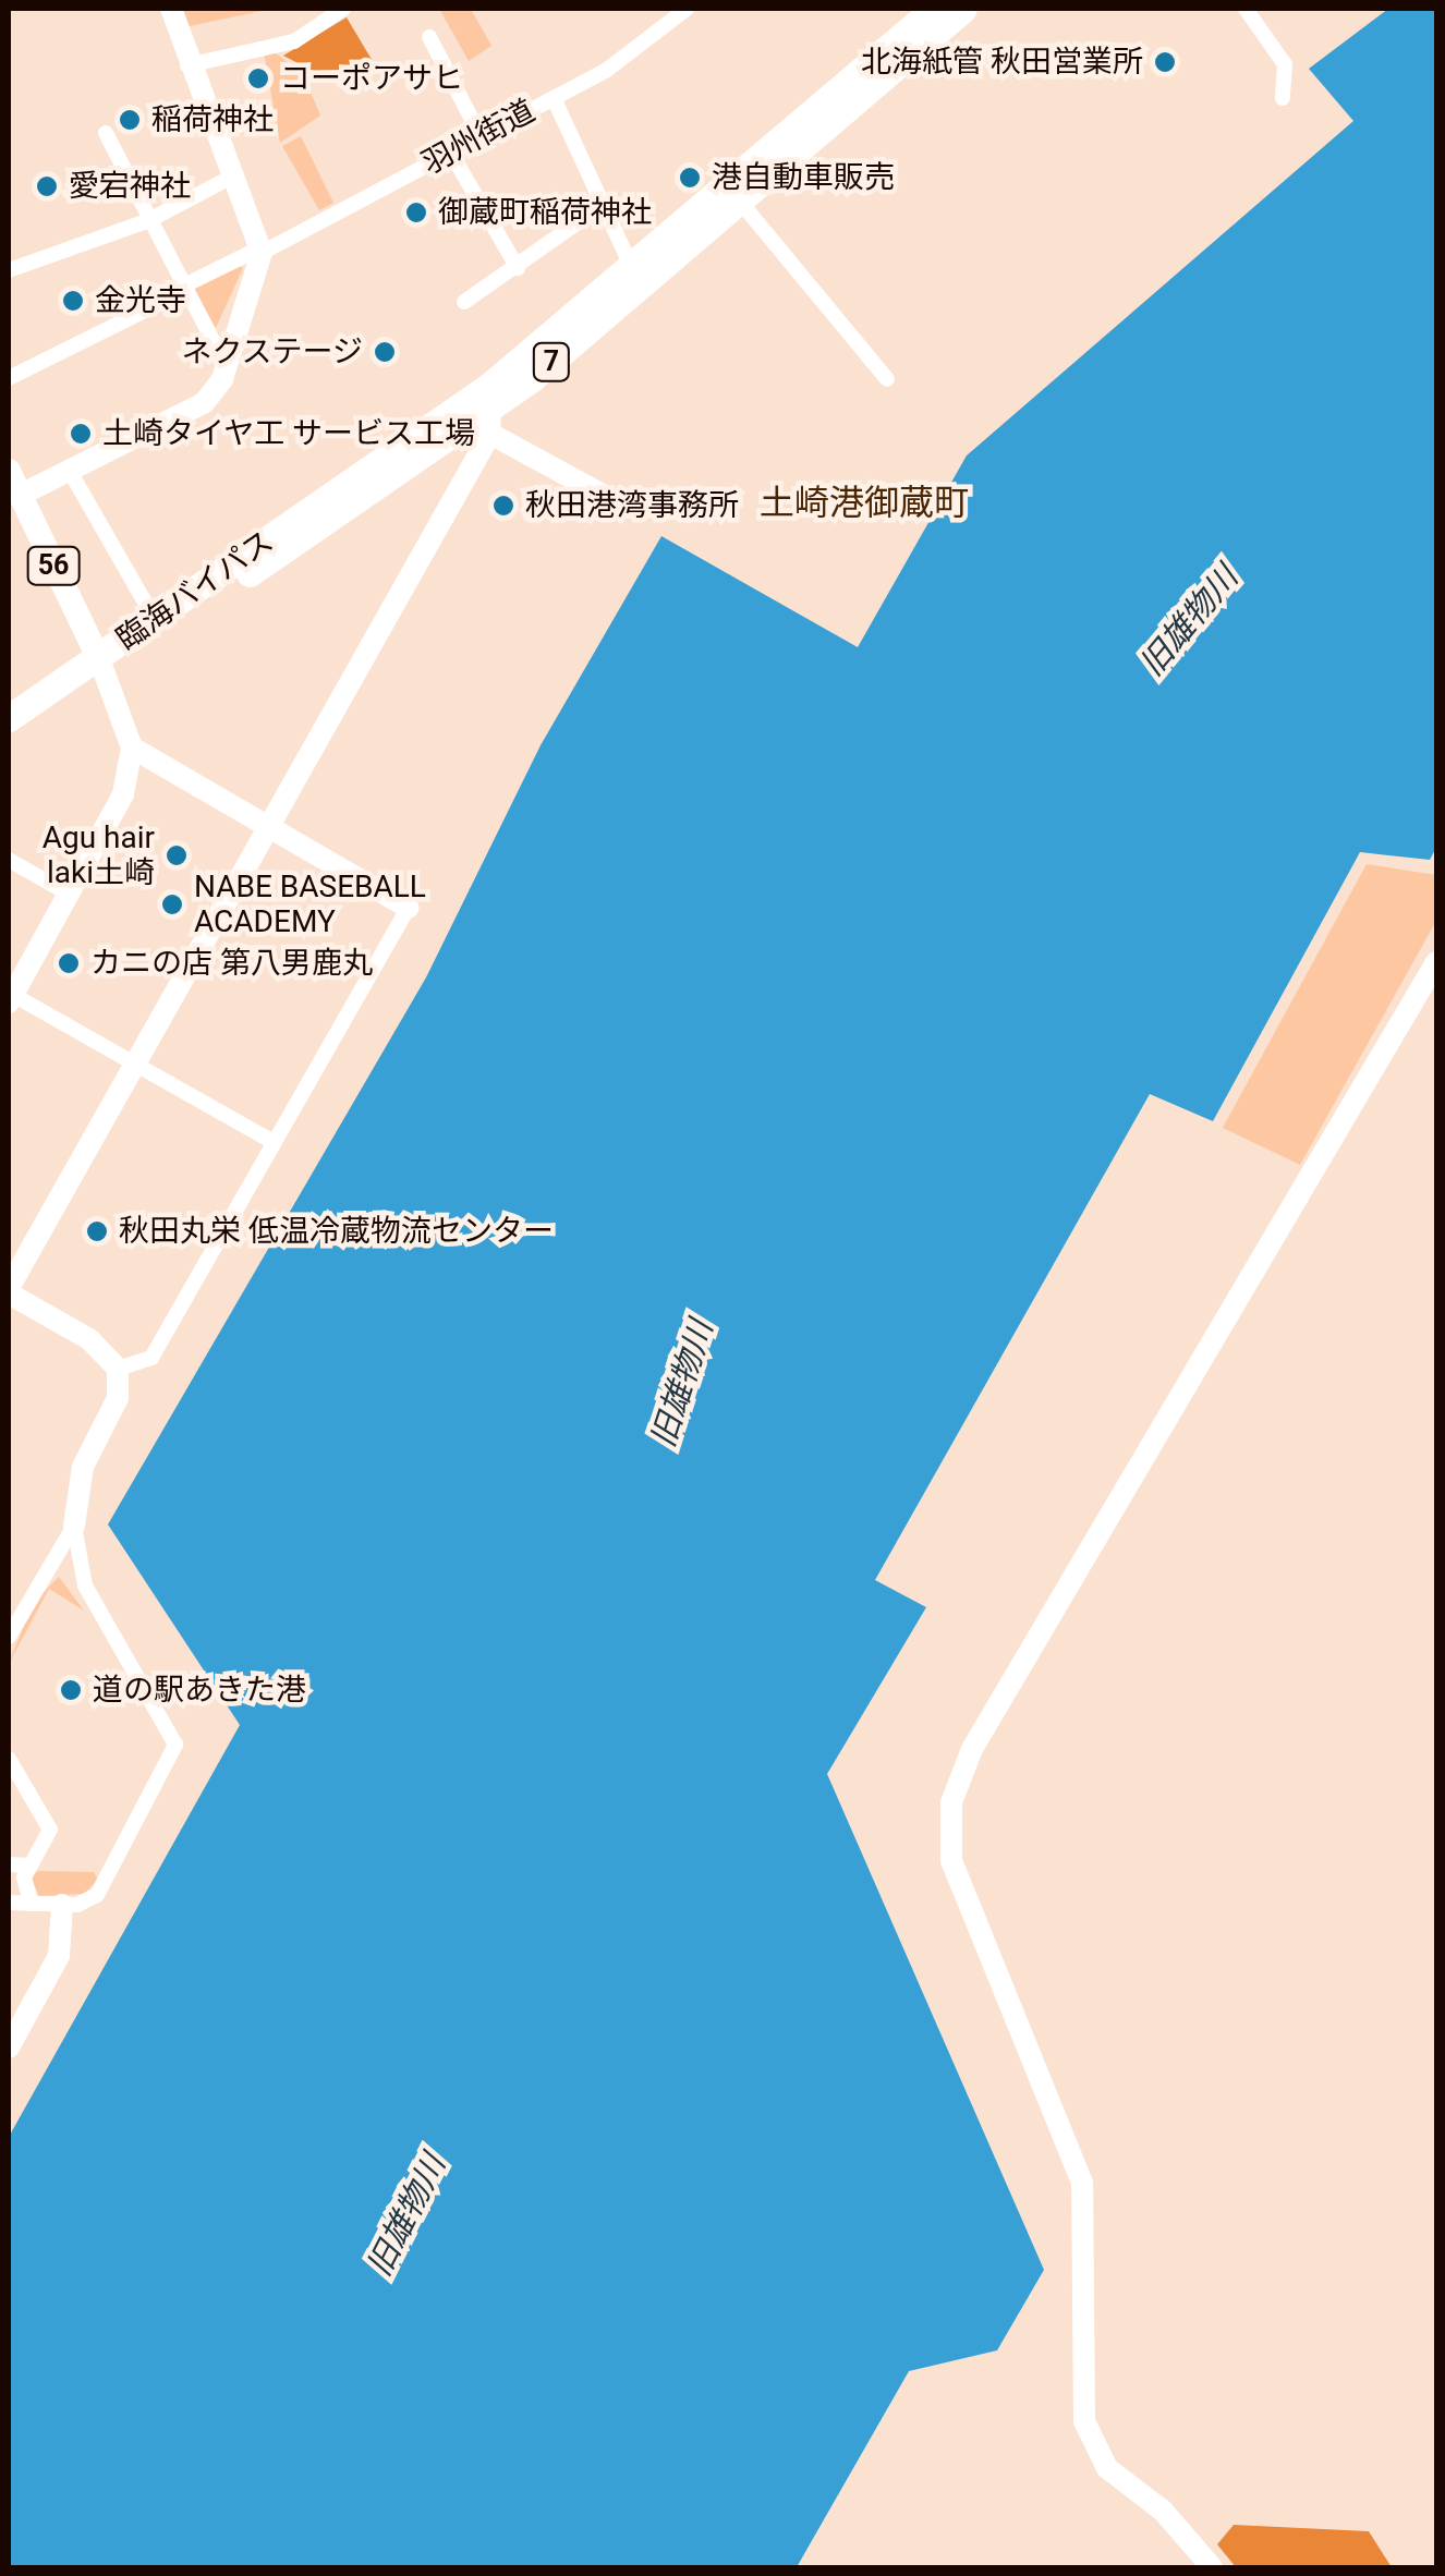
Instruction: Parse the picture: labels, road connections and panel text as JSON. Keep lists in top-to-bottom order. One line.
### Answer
{"streets":{"highway":["7","臨海バイパス"],"main road":["56"],"street":["羽州街道"]},"crossings":[["7","56"],["7","臨海バイパス"],["56","臨海バイパス"]],"districts":["土崎港御蔵町"],"water":["旧雄物川"],"places":["北海紙管 秋田営業所","コーポアサヒ","稲荷神社","港自動車販売","愛宕神社","御蔵町稲荷神社","金光寺","ネクステージ","土崎タイヤ工 サービス工場","秋田港湾事務所","Agu hair laki土崎","NABE BASEBALL ACADEMY","カニの店 第八男鹿丸","秋田丸栄 低温冷蔵物流センター","道の駅あきた港"]}
